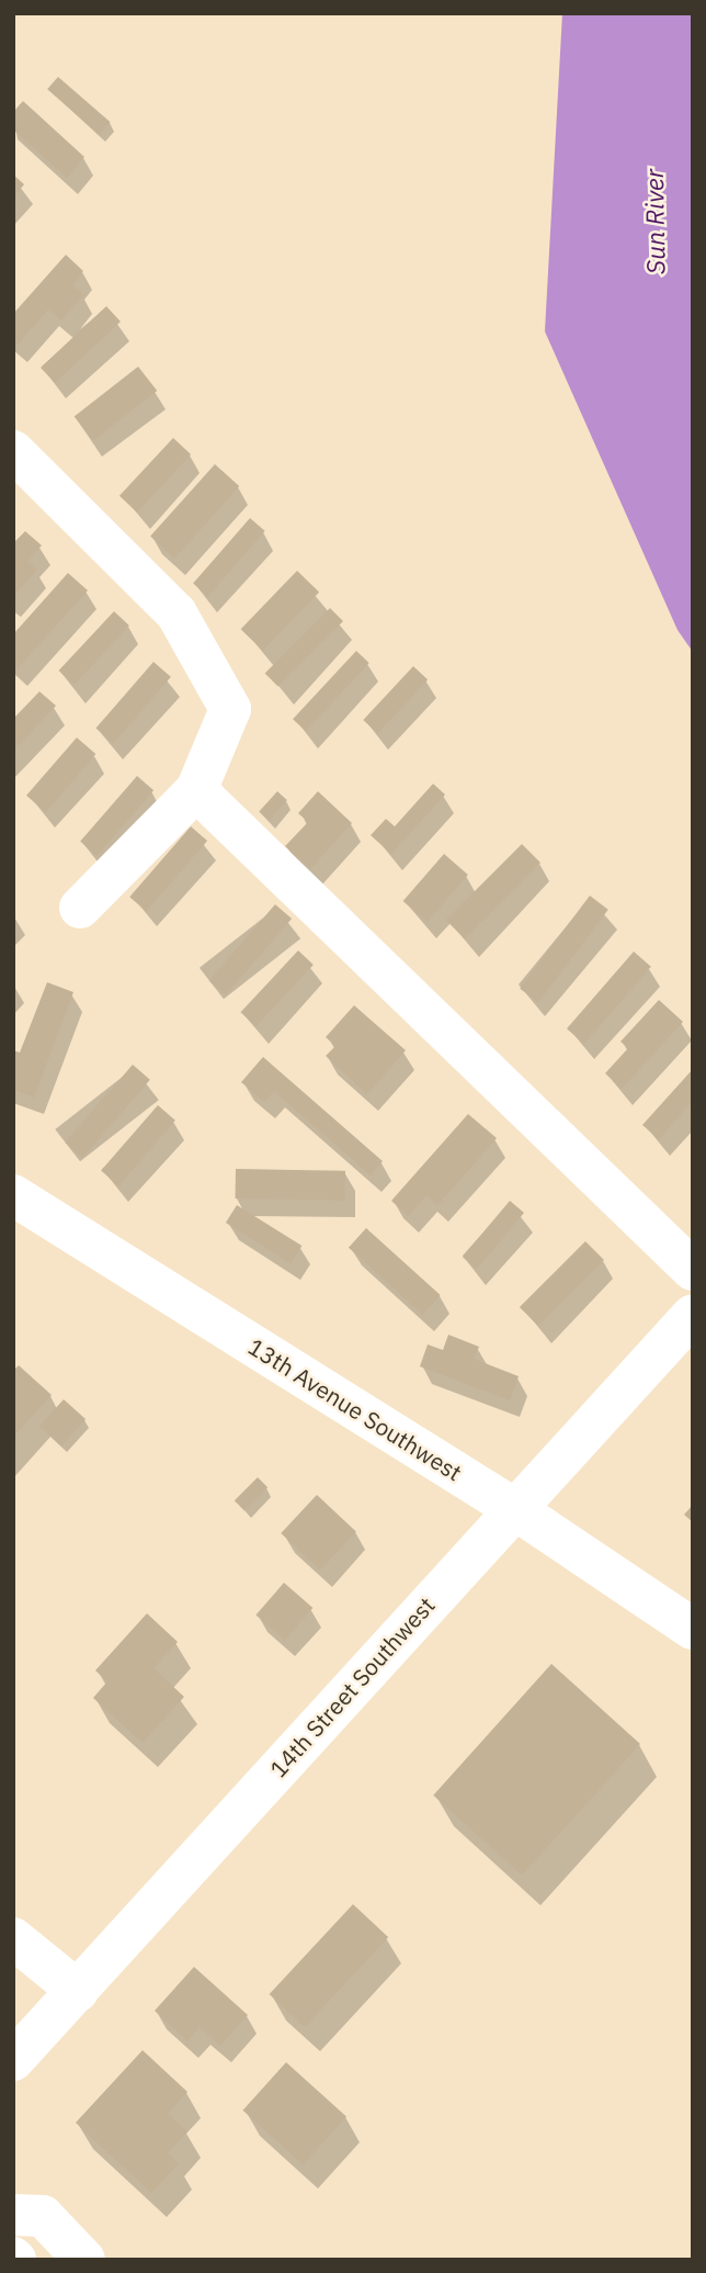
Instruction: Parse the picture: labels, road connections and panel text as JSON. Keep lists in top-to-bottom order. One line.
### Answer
{"streets":{"street":["13th Avenue Southwest","14th Street Southwest"]},"crossings":[["13th Avenue Southwest","14th Street Southwest"]],"water":["Sun River"]}
